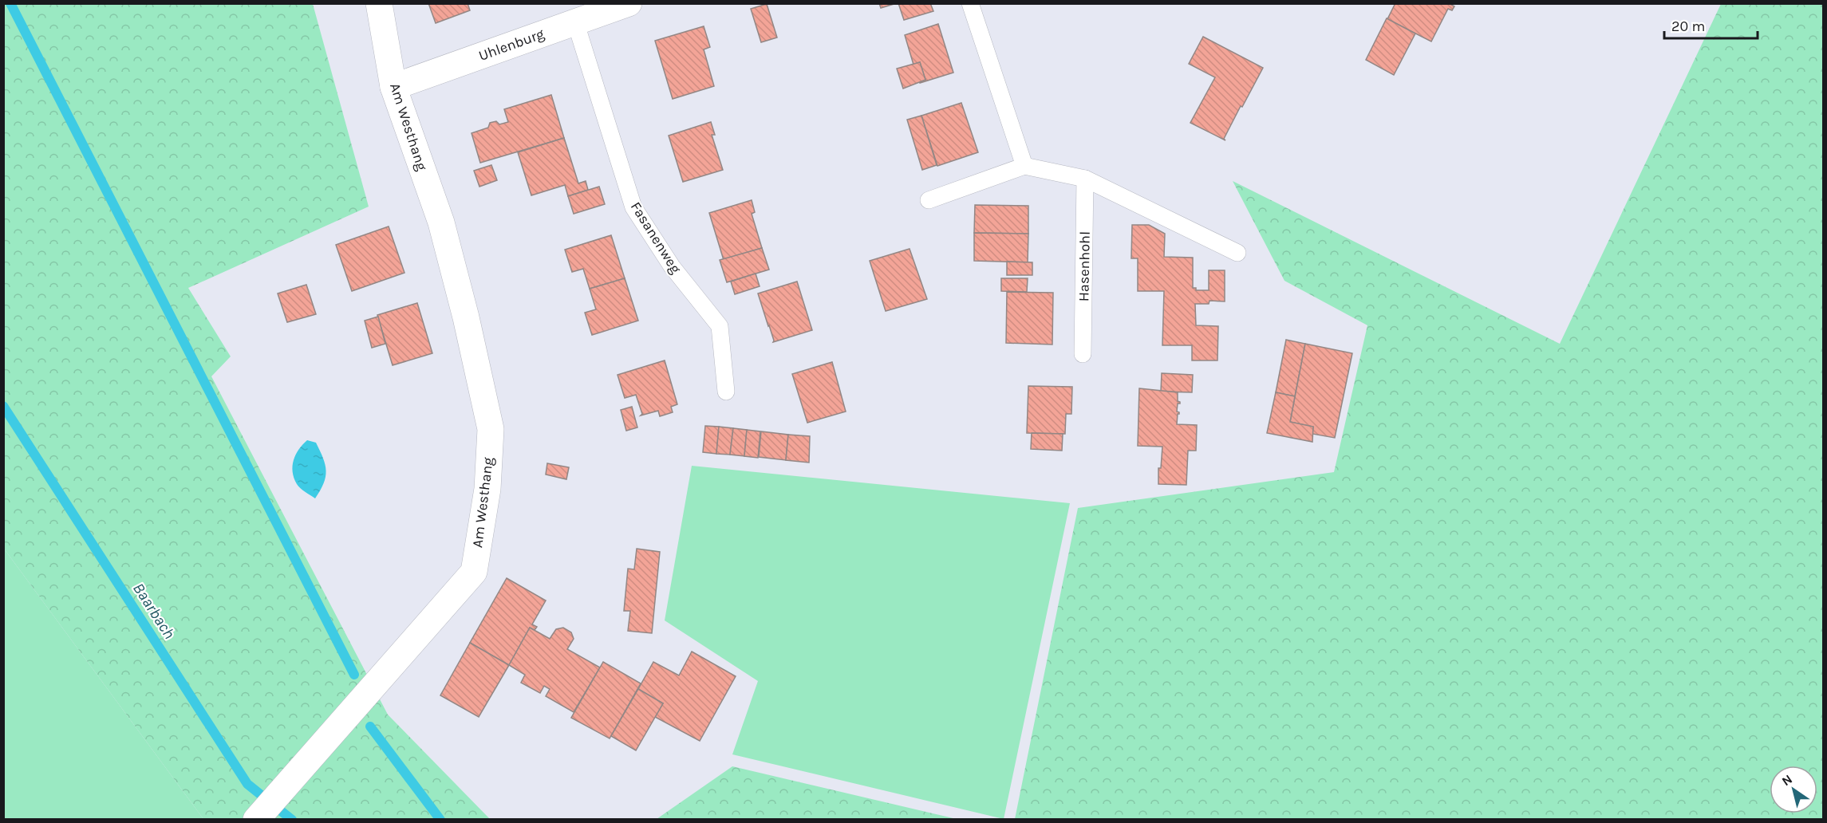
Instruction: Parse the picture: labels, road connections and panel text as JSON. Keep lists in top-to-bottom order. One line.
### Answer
{"streets":{"street":["Uhlenburg","Am Westhang"],"lane":["Fasanenweg","Hasenhohl"]},"crossings":[["Uhlenburg","Am Westhang"],["Uhlenburg","Fasanenweg"]],"water":["Baarbach"],"scale_bar":"20 m","north":"top left"}
